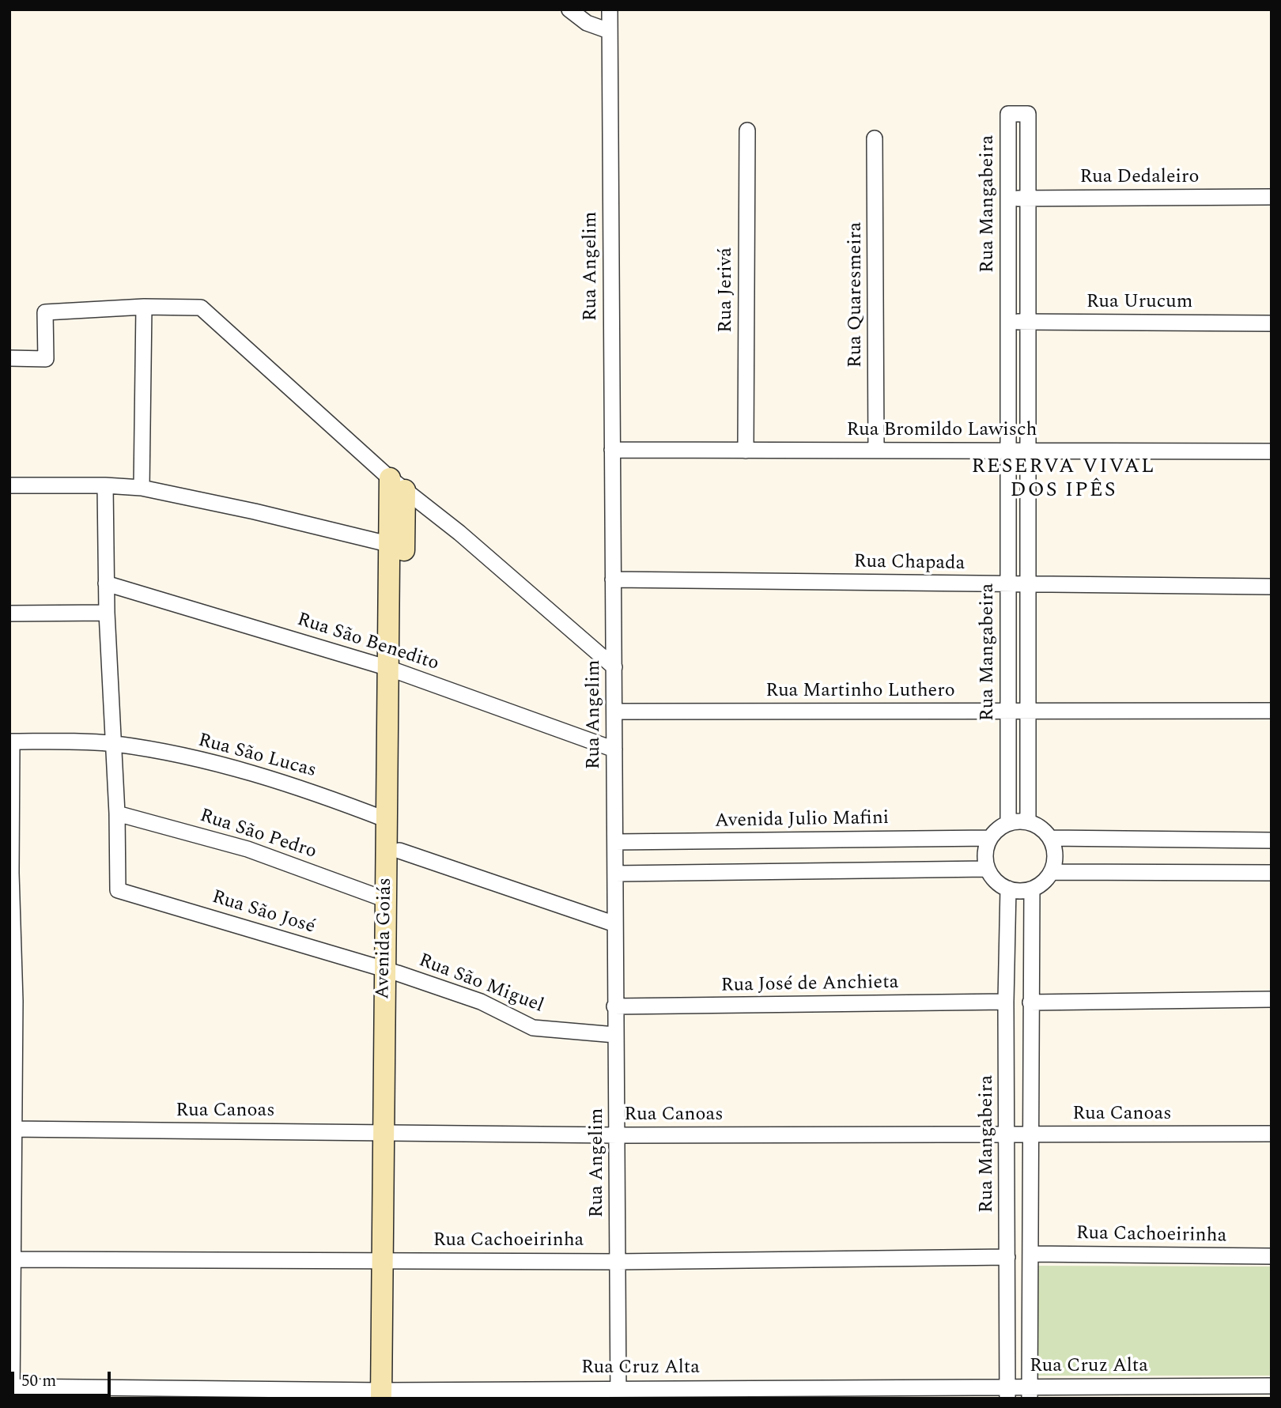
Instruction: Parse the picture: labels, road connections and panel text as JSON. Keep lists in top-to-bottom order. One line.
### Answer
{"streets":{"street":["Rua Dedaleiro","Rua Mangabeira","Rua Angelim","Rua Jerivá","Rua Quaresmeira","Rua Urucum","Rua Bromildo Lawisch","Rua Chapada","Rua São Benedito","Rua Martinho Luthero","Rua São Lucas","Avenida Julio Mafini","Rua São Pedro","Rua São José","Avenida Goiás","Rua São Miguel","Rua José de Anchieta","Rua Canoas","Rua Cachoeirinha","Rua Cruz Alta"]},"crossings":[["Rua Dedaleiro","Rua Mangabeira"],["Rua Mangabeira","Rua Urucum"],["Rua Mangabeira","Rua Bromildo Lawisch"],["Rua Mangabeira","Rua Chapada"],["Rua Mangabeira","Rua Martinho Luthero"],["Rua Mangabeira","Avenida Julio Mafini"],["Rua Mangabeira","Rua José de Anchieta"],["Rua Mangabeira","Rua Canoas"],["Rua Mangabeira","Rua Cachoeirinha"],["Rua Mangabeira","Rua Cruz Alta"],["Rua Angelim","Rua Bromildo Lawisch"],["Rua Angelim","Rua Chapada"],["Rua Angelim","Rua São Benedito"],["Rua Angelim","Rua Martinho Luthero"],["Rua Angelim","Avenida Julio Mafini"],["Rua Angelim","Rua São Miguel"],["Rua Angelim","Rua José de Anchieta"],["Rua Angelim","Rua Canoas"],["Rua Angelim","Rua Cachoeirinha"],["Rua Angelim","Rua Cruz Alta"],["Rua Jerivá","Rua Bromildo Lawisch"],["Rua Quaresmeira","Rua Bromildo Lawisch"],["Rua São Benedito","Avenida Goiás"],["Rua São Lucas","Avenida Goiás"],["Rua São Pedro","Rua São José"],["Rua São Pedro","Avenida Goiás"],["Rua São José","Avenida Goiás"],["Rua São José","Rua São Miguel"],["Avenida Goiás","Rua São Miguel"],["Avenida Goiás","Rua Canoas"],["Avenida Goiás","Rua Cachoeirinha"],["Avenida Goiás","Rua Cruz Alta"]],"districts":["RESERVA VIVAL DOS IPÊS"],"scale_bar":"50 m"}
